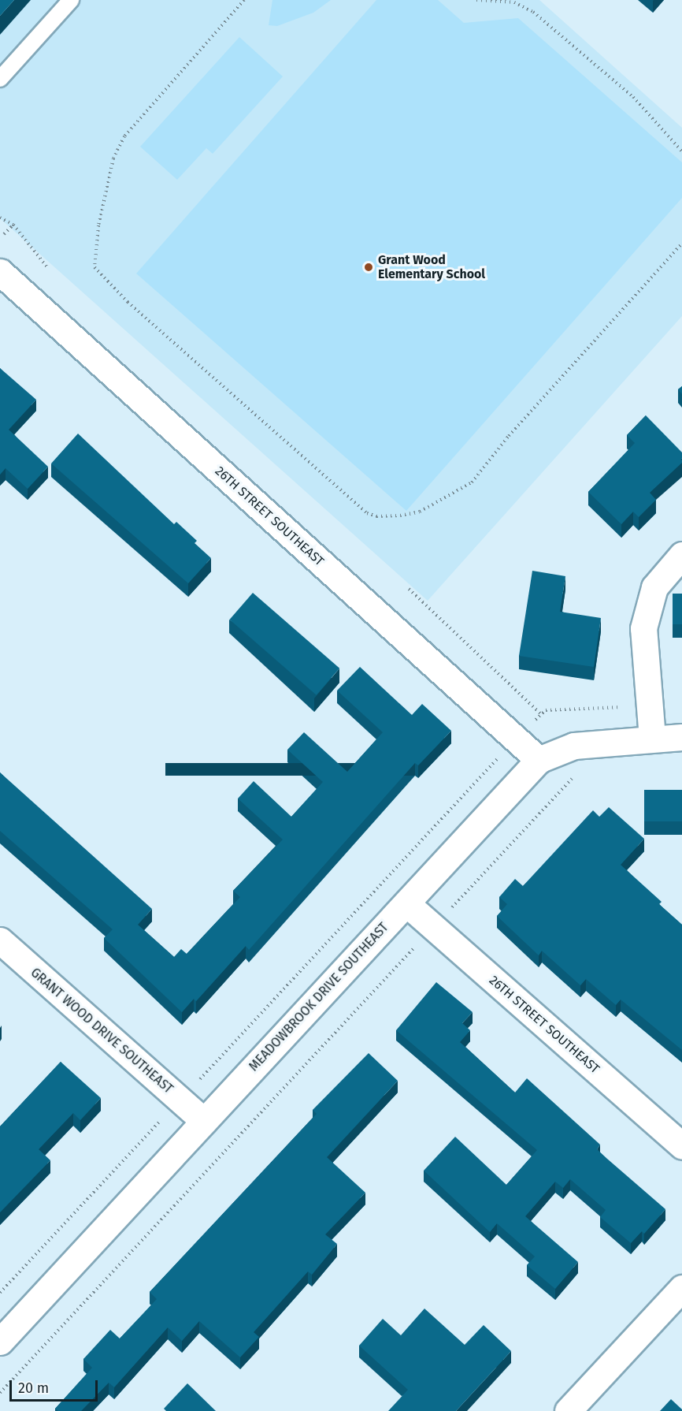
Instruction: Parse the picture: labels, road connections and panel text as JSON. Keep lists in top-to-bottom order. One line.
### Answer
{"streets":{"street":["26TH STREET SOUTHEAST","MEADOWBROOK DRIVE SOUTHEAST","GRANT WOOD DRIVE SOUTHEAST"]},"crossings":[["26TH STREET SOUTHEAST","MEADOWBROOK DRIVE SOUTHEAST"],["MEADOWBROOK DRIVE SOUTHEAST","GRANT WOOD DRIVE SOUTHEAST"]],"places":["Grant Wood Elementary School"],"scale_bar":"20 m"}
